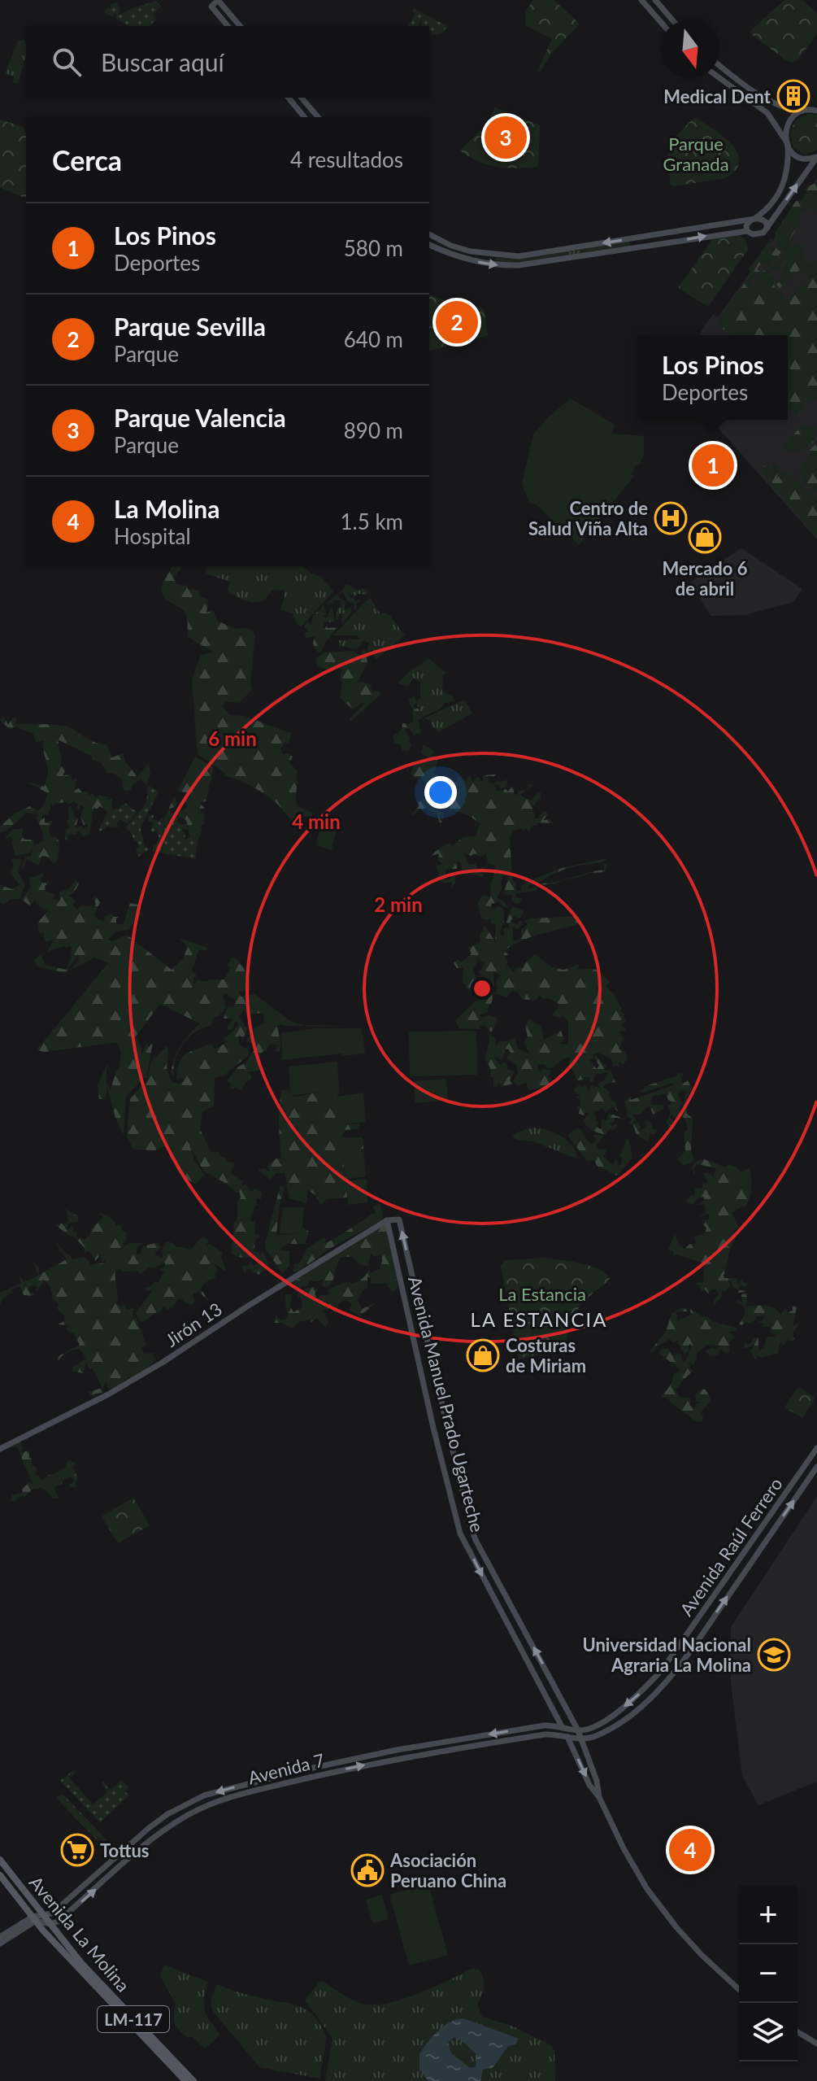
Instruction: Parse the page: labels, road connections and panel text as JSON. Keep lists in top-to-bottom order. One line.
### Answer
{"streets":{"main road":["Avenida La Molina","LM-117"],"street":["Jirón 13","Avenida Manuel Prado Ugarteche","Avenida Raúl Ferrero","Avenida 7"]},"crossings":[["Jirón 13","Avenida Manuel Prado Ugarteche"],["Avenida Manuel Prado Ugarteche","Avenida Raúl Ferrero"],["Avenida Manuel Prado Ugarteche","Avenida 7"],["Avenida Raúl Ferrero","Avenida 7"],["Avenida 7","Avenida La Molina"]],"districts":["LA ESTANCIA"],"parks":["Parque Granada","La Estancia"],"places":{"building":["Medical Dent"],"hospital":["Centro de Salud Viña Alta"],"shop":["Mercado 6 de abril","Costuras de Miriam"],"school or university":["Universidad Nacional Agraria La Molina"],"supermarket":["Tottus"],"public building":["Asociación Peruano China"]},"north":"bottom","page":{"search":"Buscar aquí","pins":["3","2","1","4"],"heading":["Cerca","4 resultados"],"list":[{"mark":"1","name":"Los Pinos","note":"Deportes","value":"580 m"},{"mark":"2","name":"Parque Sevilla","note":"Parque","value":"640 m"},{"mark":"3","name":"Parque Valencia","note":"Parque","value":"890 m"},{"mark":"4","name":"La Molina","note":"Hospital","value":"1.5 km"}],"popup":["Los Pinos","Deportes"],"map_buttons":["+","−"]},"rings":["6 min","4 min","2 min"]}
